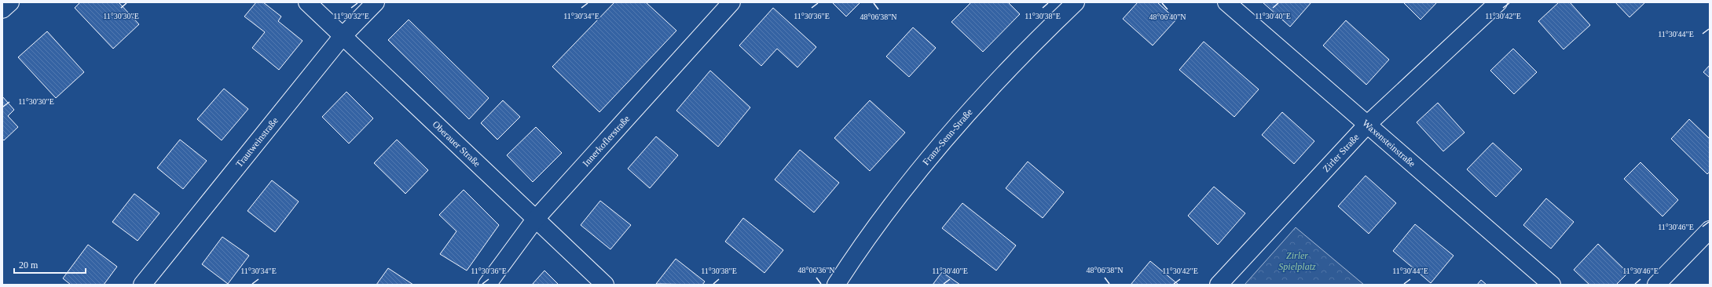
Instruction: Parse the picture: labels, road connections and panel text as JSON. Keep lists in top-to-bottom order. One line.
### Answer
{"streets":{"street":["Franz-Senn-Straße","Innerkoflerstraße","Trautweinstraße","Waxensteinstraße","Oberauer Straße","Zirler Straße"]},"crossings":[["Innerkoflerstraße","Oberauer Straße"],["Trautweinstraße","Oberauer Straße"],["Waxensteinstraße","Zirler Straße"]],"parks":["Zirler Spielplatz"],"scale_bar":"20 m","coordinates":["11°30'30\"E","11°30'32\"E","11°30'34\"E","11°30'36\"E","11°30'38\"E","11°30'40\"E","11°30'42\"E","48°06'38\"N","48°06'40\"N","11°30'44\"E","11°30'46\"E","48°06'36\"N"]}
